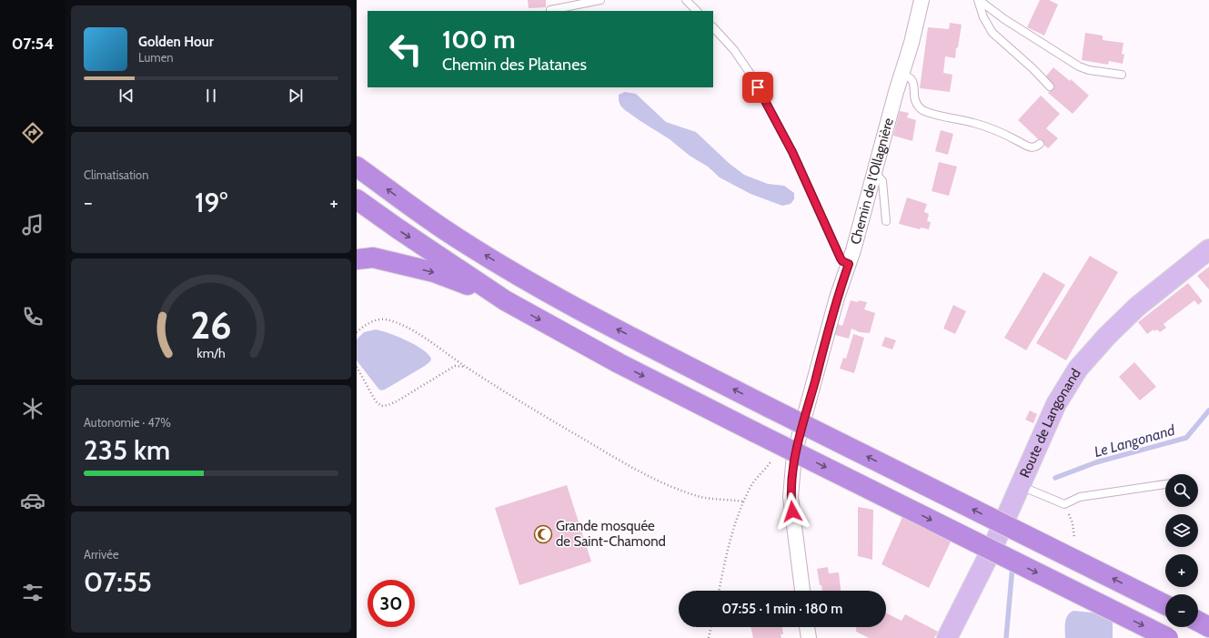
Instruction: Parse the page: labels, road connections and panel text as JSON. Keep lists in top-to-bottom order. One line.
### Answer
{"streets":{"main road":["Route de Langonand"],"street":["Chemin de l'Ollagnière"]},"water":["Le Langonand"],"places":{"mosque":["Grande mosquée de Saint-Chamond"]},"page":{"tabs":"07:54","turn":["100 m","Chemin des Platanes"],"song":["Golden Hour","Lumen"],"tile":["Climatisation",["Autonomie · 47%","235 km"],["Arrivée","07:55"]],"heat":["−","19°","+"],"map_buttons":["+","−"],"limit":"30","trip":"07:55 · 1 min · 180 m","gauge":["26","km/h"]}}
